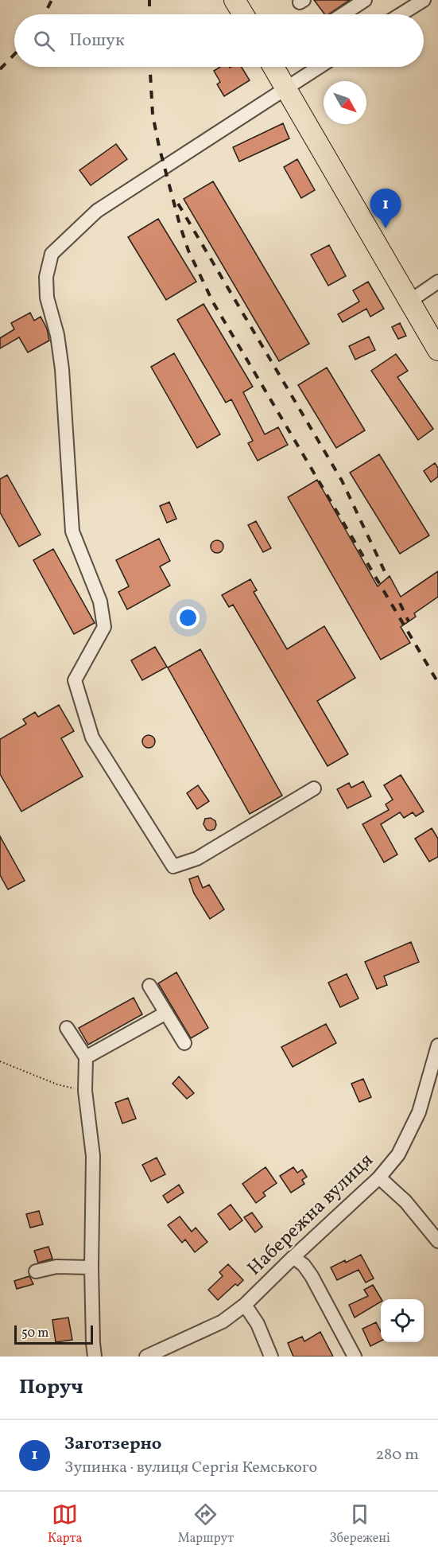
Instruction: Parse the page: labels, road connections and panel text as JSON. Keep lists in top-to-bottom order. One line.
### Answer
{"streets":{"street":["Набережна вулиця"]},"scale_bar":"50 m","north":"bottom right","page":{"search":"Пошук","pins":"1","scale":"50 m","heading":"Поруч","list":[{"mark":"1","name":"Заготзерно","note":"Зупинка · вулиця Сергія Кемського","value":"280 m"}],"nav":["Карта","Маршрут","Збережені"]}}
